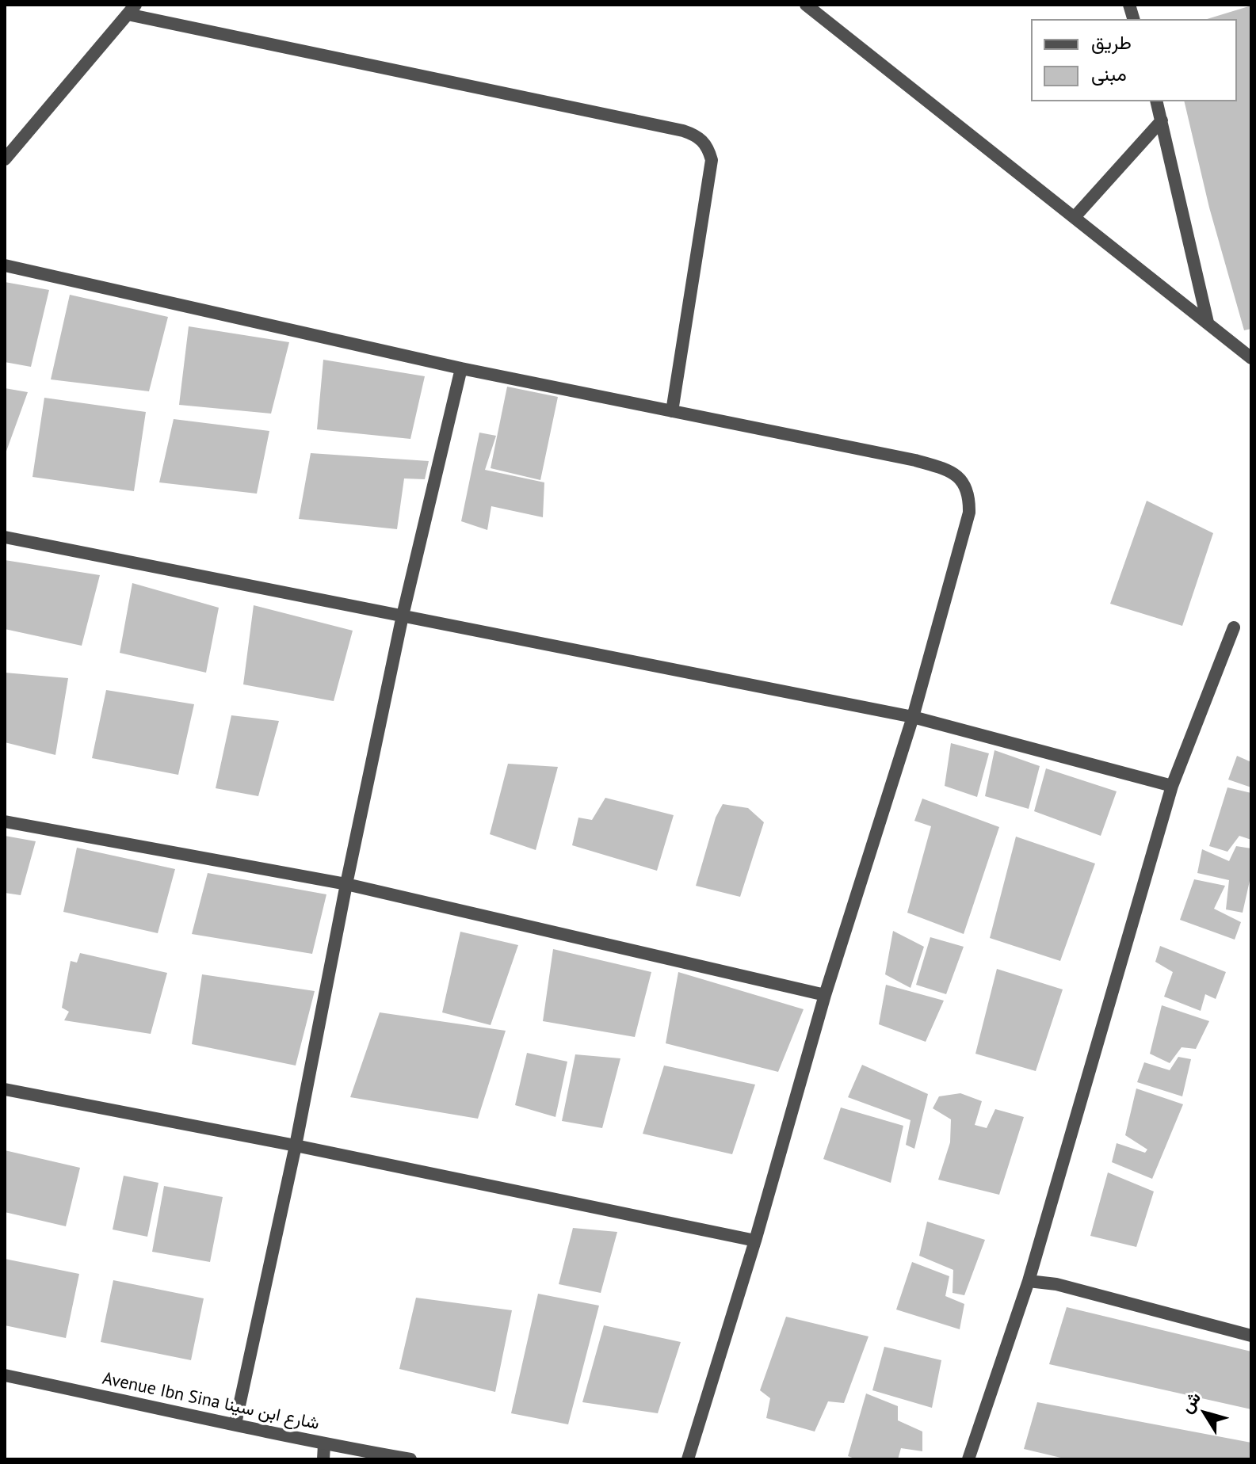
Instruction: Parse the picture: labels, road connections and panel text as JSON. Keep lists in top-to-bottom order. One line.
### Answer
{"streets":{"street":["Avenue Ibn Sina شارع ابن سينا"]},"legend":["طريق","مبنى"],"north":"top left"}
